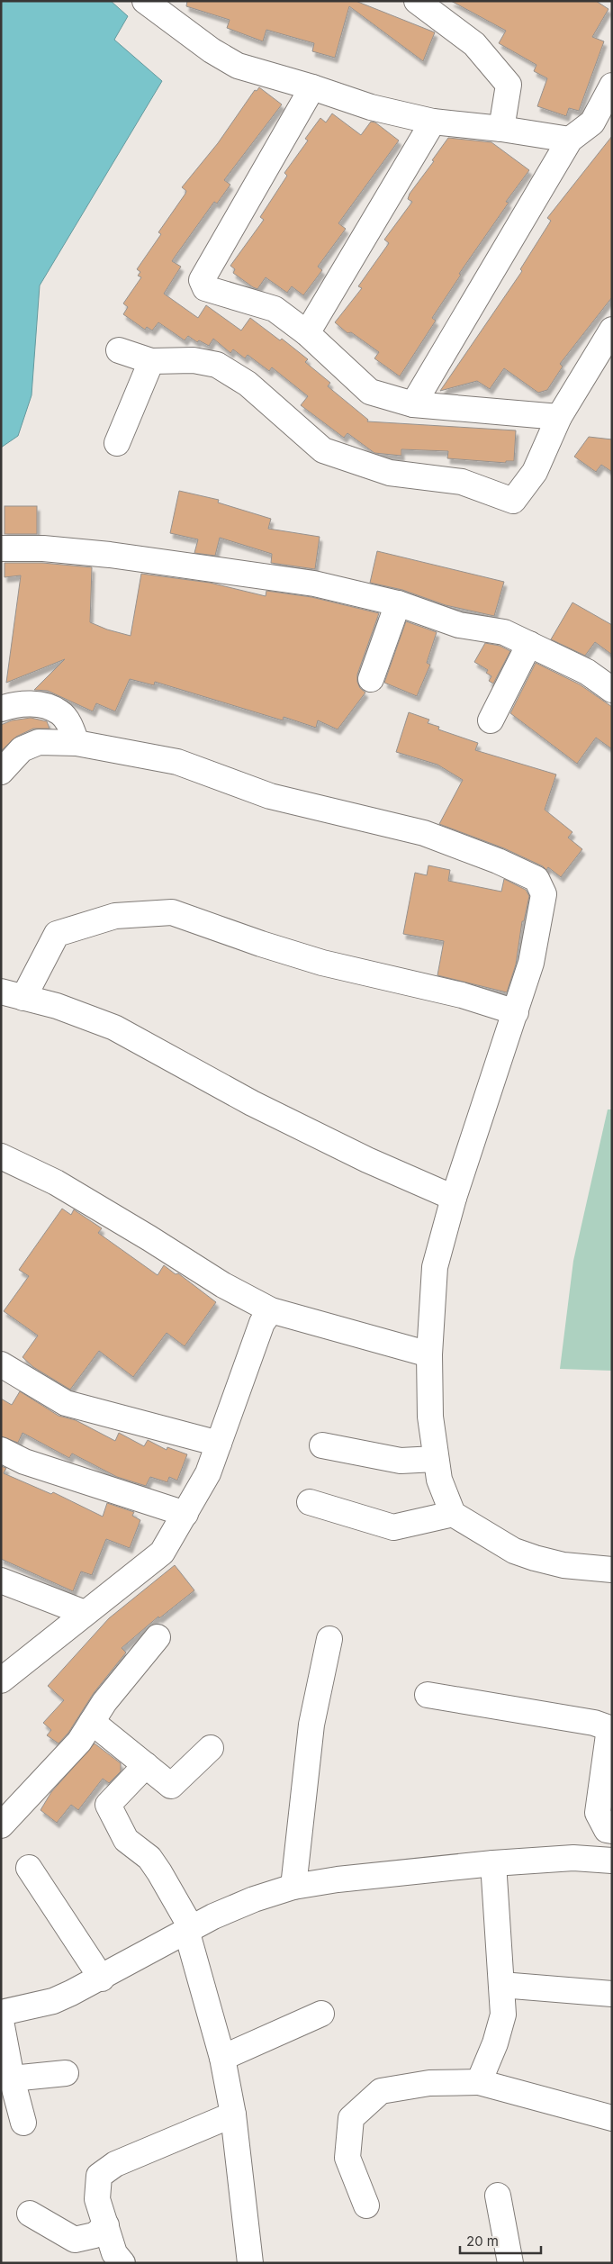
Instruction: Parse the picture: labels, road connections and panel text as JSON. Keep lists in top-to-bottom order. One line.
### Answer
{"scale_bar":"20 m"}
